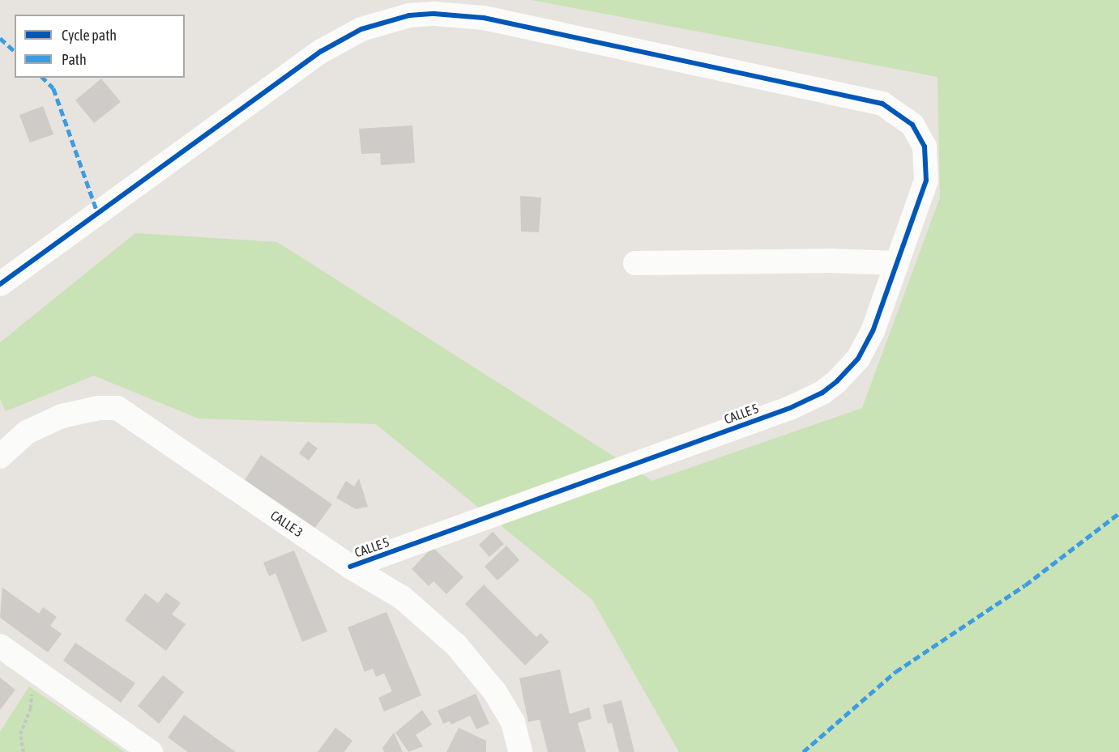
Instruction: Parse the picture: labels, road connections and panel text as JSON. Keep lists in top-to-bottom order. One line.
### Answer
{"streets":{"street":["CALLE 5","CALLE 3"]},"crossings":[["CALLE 5","CALLE 3"]],"legend":["Cycle path","Path"]}
